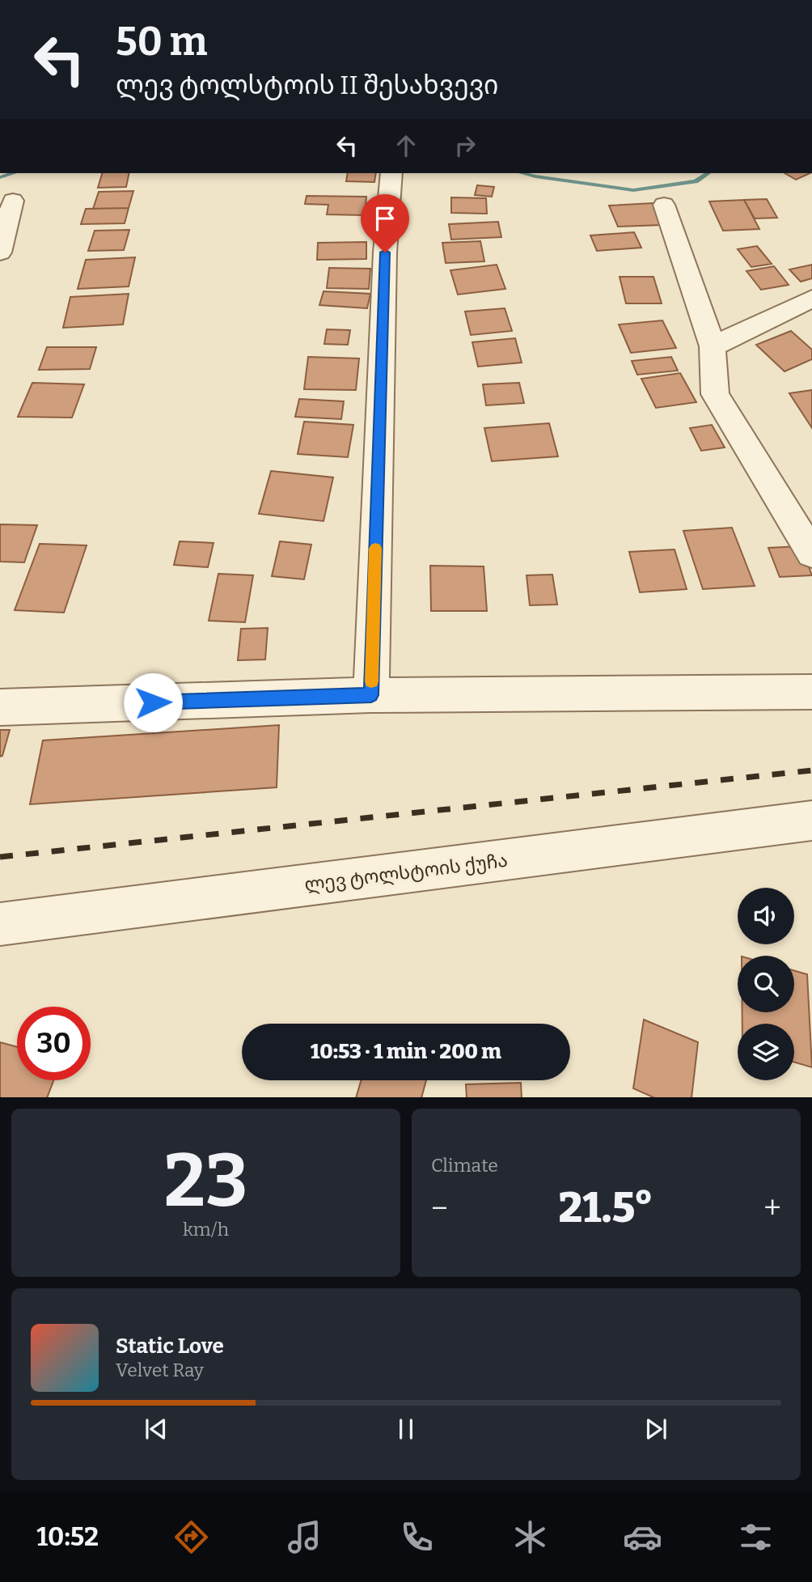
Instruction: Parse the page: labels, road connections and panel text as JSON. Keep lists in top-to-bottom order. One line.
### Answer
{"streets":{"street":["ლევ ტოლსტოის ქუჩა"]},"page":{"turn":["50 m","ლევ ტოლსტოის II შესახვევი"],"limit":"30","trip":"10:53 · 1 min · 200 m","tile":[["23","km/h"],"Climate"],"heat":["−","21.5°","+"],"song":["Static Love","Velvet Ray"],"tabs":"10:52"}}
